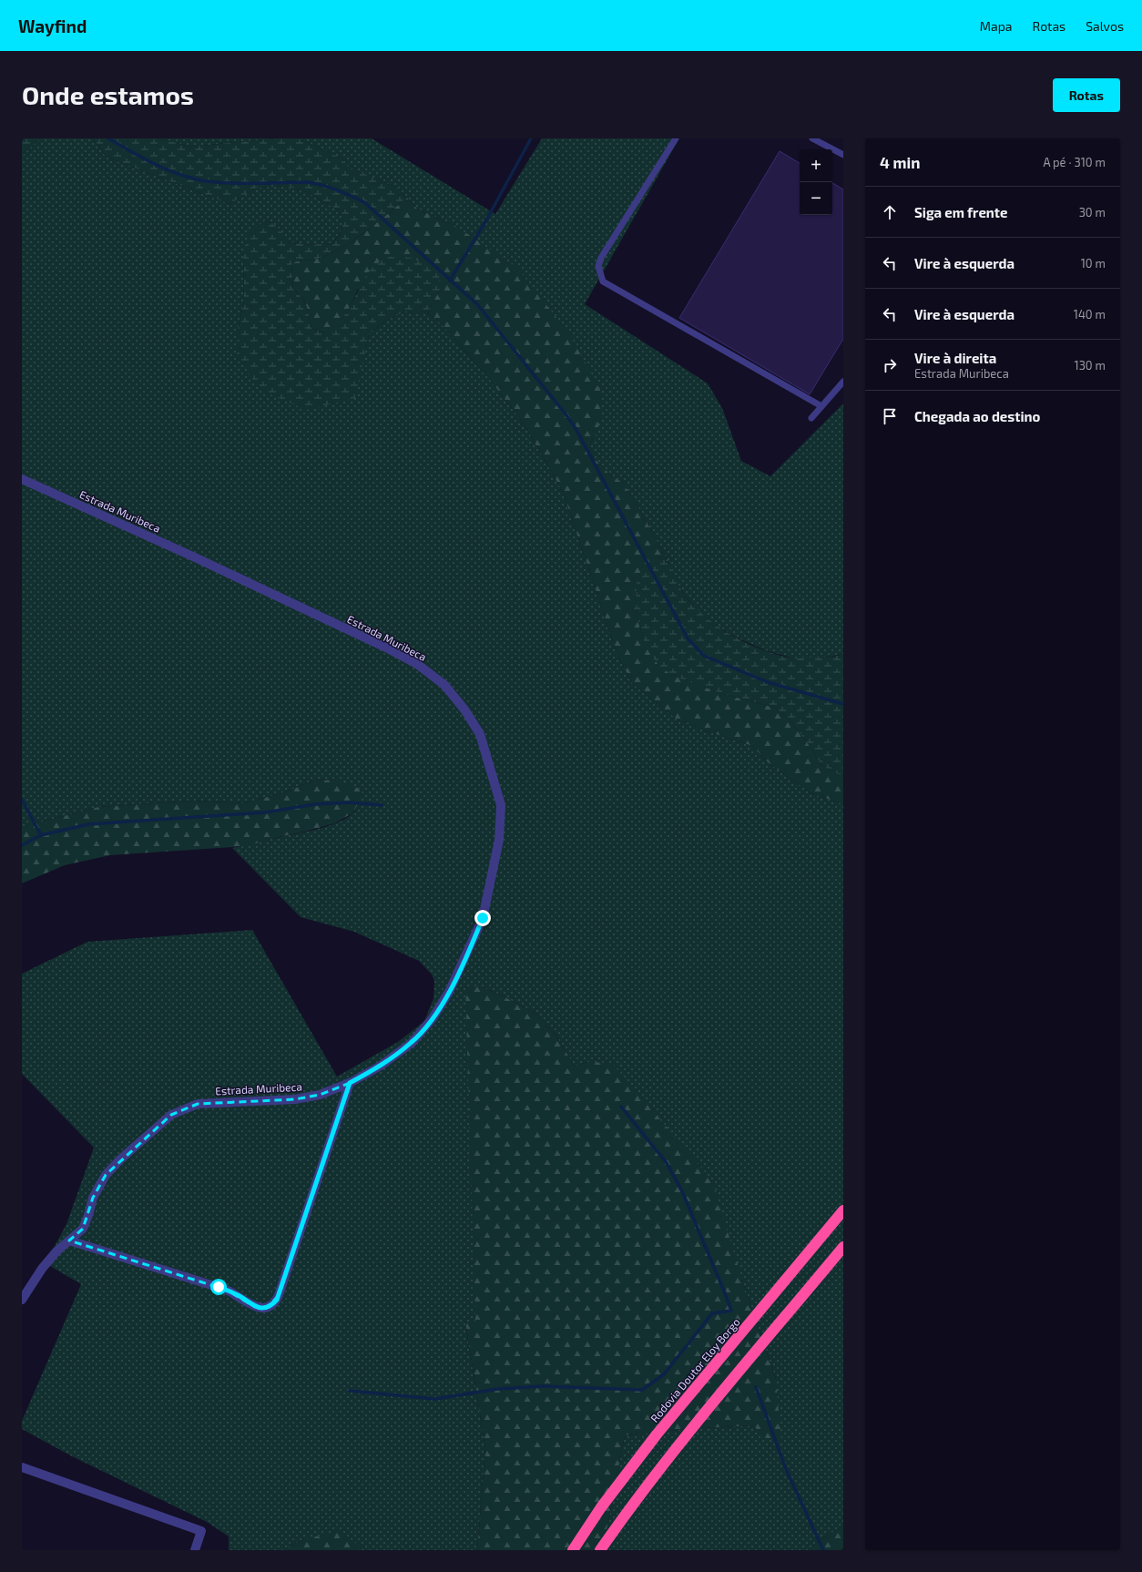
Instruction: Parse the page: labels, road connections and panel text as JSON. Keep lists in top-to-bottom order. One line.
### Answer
{"streets":{"highway":["Rodovia Doutor Eloy Borgo"],"street":["Estrada Muribeca"]},"page":{"header":"Wayfind","nav":["Mapa","Rotas","Salvos"],"buttons":"Rotas","title":"Onde estamos","heading":["4 min","A pé · 310 m"],"map_buttons":["+","−"],"list":[["Siga em frente","30 m"],["Vire à esquerda","10 m"],["Vire à esquerda","140 m"],["Vire à direita","Estrada Muribeca","130 m"],"Chegada ao destino"]}}
